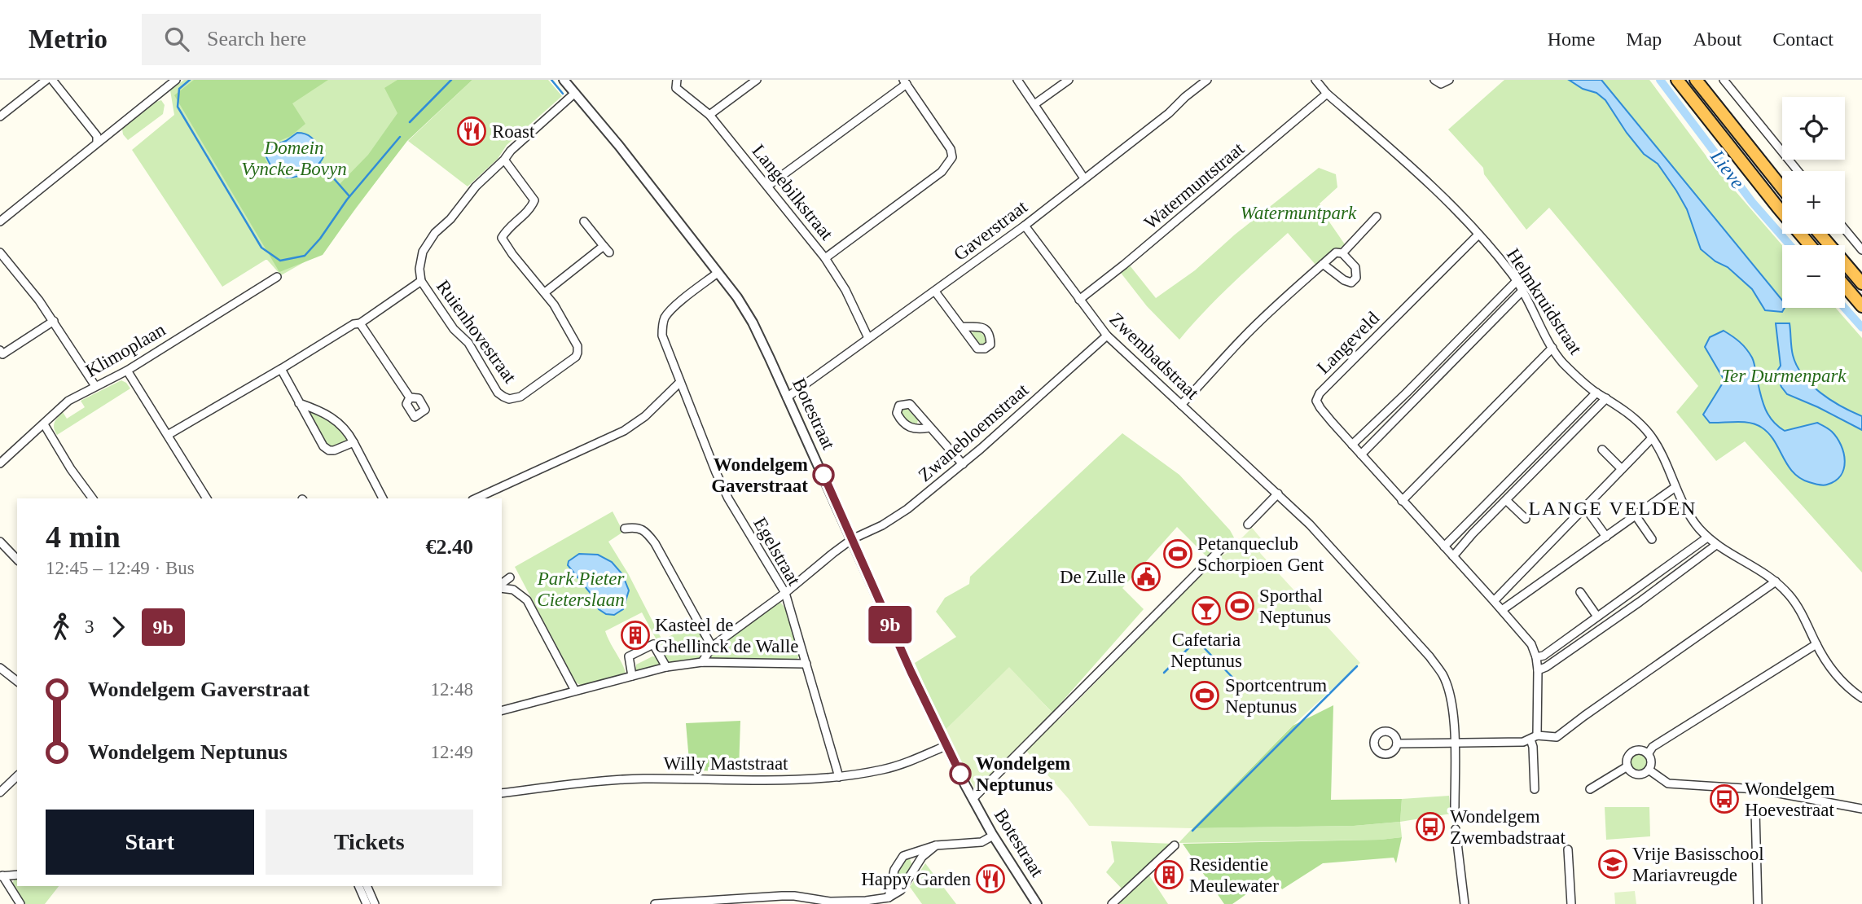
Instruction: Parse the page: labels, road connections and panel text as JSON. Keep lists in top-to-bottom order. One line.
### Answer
{"streets":{"street":["Watermuntstraat","Langebilkstraat","Gaverstraat","Helmkruidstraat","Ruienhovestraat","Langeveld","Klimoplaan","Zwembadstraat","Botestraat","Zwanebloemstraat","Egelstraat","Willy Maststraat"]},"crossings":[["Watermuntstraat","Helmkruidstraat"],["Watermuntstraat","Zwembadstraat"],["Langebilkstraat","Gaverstraat"],["Gaverstraat","Zwembadstraat"],["Gaverstraat","Botestraat"],["Helmkruidstraat","Langeveld"],["Ruienhovestraat","Botestraat"],["Zwembadstraat","Zwanebloemstraat"],["Botestraat","Zwanebloemstraat"],["Botestraat","Egelstraat"],["Botestraat","Willy Maststraat"],["Zwanebloemstraat","Egelstraat"],["Egelstraat","Willy Maststraat"]],"districts":["LANGE VELDEN"],"water":["Lieve"],"parks":["Domein Vyncke-Bovyn","Watermuntpark","Ter Durmenpark","Park Pieter Cieterslaan"],"places":{"restaurant":["Roast","Happy Garden"],"other":["Wondelgem Gaverstraat","Wondelgem Neptunus"],"sports":["Petanqueclub Schorpioen Gent","Sporthal Neptunus","Sportcentrum Neptunus"],"public building":["De Zulle"],"bar":["Cafetaria Neptunus"],"building":["Kasteel de Ghellinck de Walle","Residentie Meulewater"],"bus stop":["Wondelgem Hoevestraat","Wondelgem Zwembadstraat"],"school or university":["Vrije Basisschool Mariavreugde"]},"lines":["bus line 9b"],"page":{"header":"Metrio","search":"Search here","nav":["Home","Map","About","Contact"],"on_map":"9b","map_buttons":["+","−"],"heading":["4 min","12:45 – 12:49 · Bus","€2.40"],"legs":["3","9b"],"list":[{"name":"Wondelgem Gaverstraat","value":"12:48"},{"name":"Wondelgem Neptunus","value":"12:49"}],"buttons":["Start","Tickets"]}}
